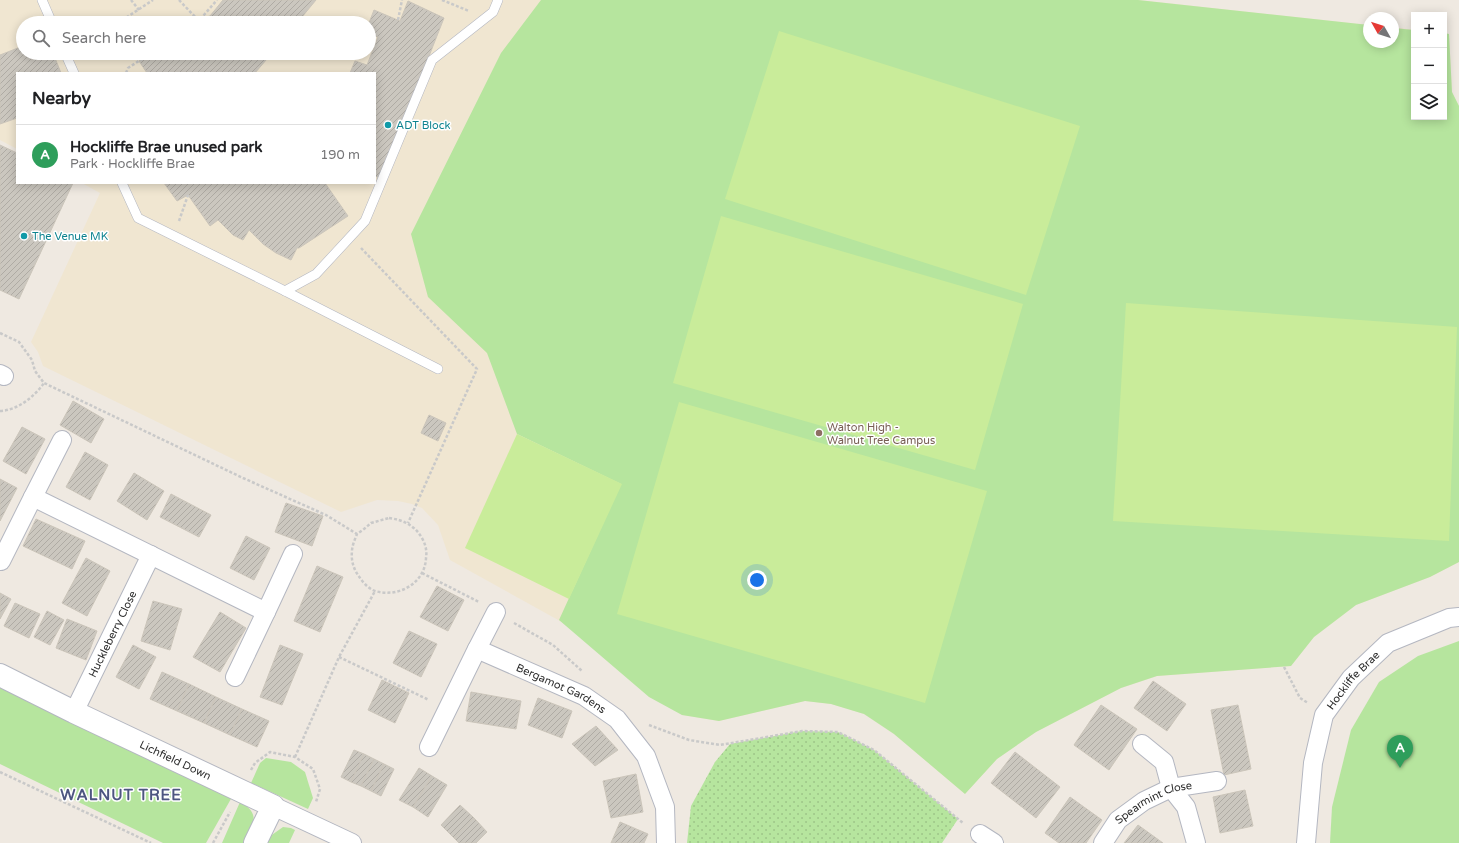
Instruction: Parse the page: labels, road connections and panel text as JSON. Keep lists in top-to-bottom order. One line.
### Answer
{"streets":{"street":["Huckleberry Close","Hockliffe Brae","Bergamot Gardens","Lichfield Down","Spearmint Close"]},"crossings":[["Huckleberry Close","Lichfield Down"]],"districts":["WALNUT TREE"],"places":["ADT Block","The Venue MK","Walton High - Walnut Tree Campus"],"north":"top left","page":{"map_buttons":["+","−"],"search":"Search here","heading":"Nearby","list":[{"mark":"A","name":"Hockliffe Brae unused park","note":"Park · Hockliffe Brae","value":"190 m"}],"pins":"A"}}
